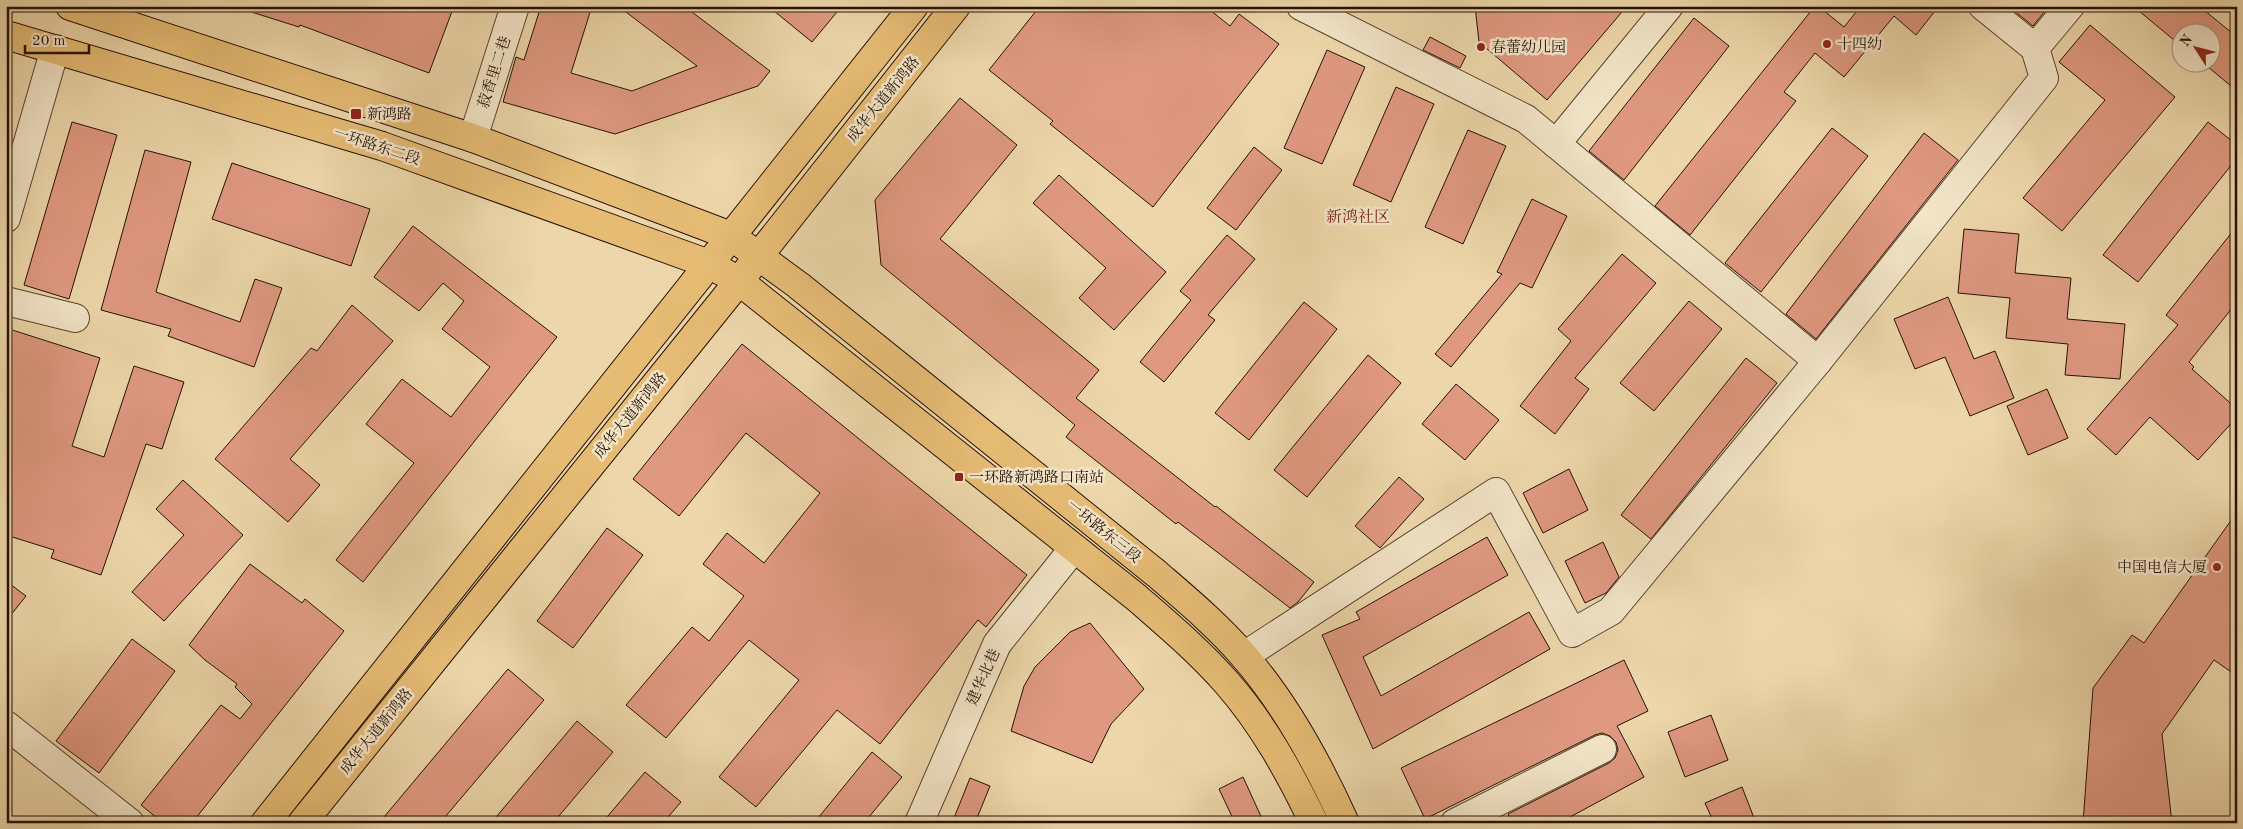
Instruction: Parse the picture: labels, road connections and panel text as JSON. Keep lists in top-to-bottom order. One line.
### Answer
{"streets":{"main road":["成华大道新鸿路","一环路东二段","一环路东三段"],"street":["菽香里二巷","建华北巷"]},"crossings":[["成华大道新鸿路","一环路东二段"],["成华大道新鸿路","一环路东三段"]],"districts":["新鸿社区"],"places":{"other":["十四幼","春蕾幼儿园","中国电信大厦"],"transit":["新鸿路","一环路新鸿路口南站"]},"scale_bar":"20 m","north":"top left"}
